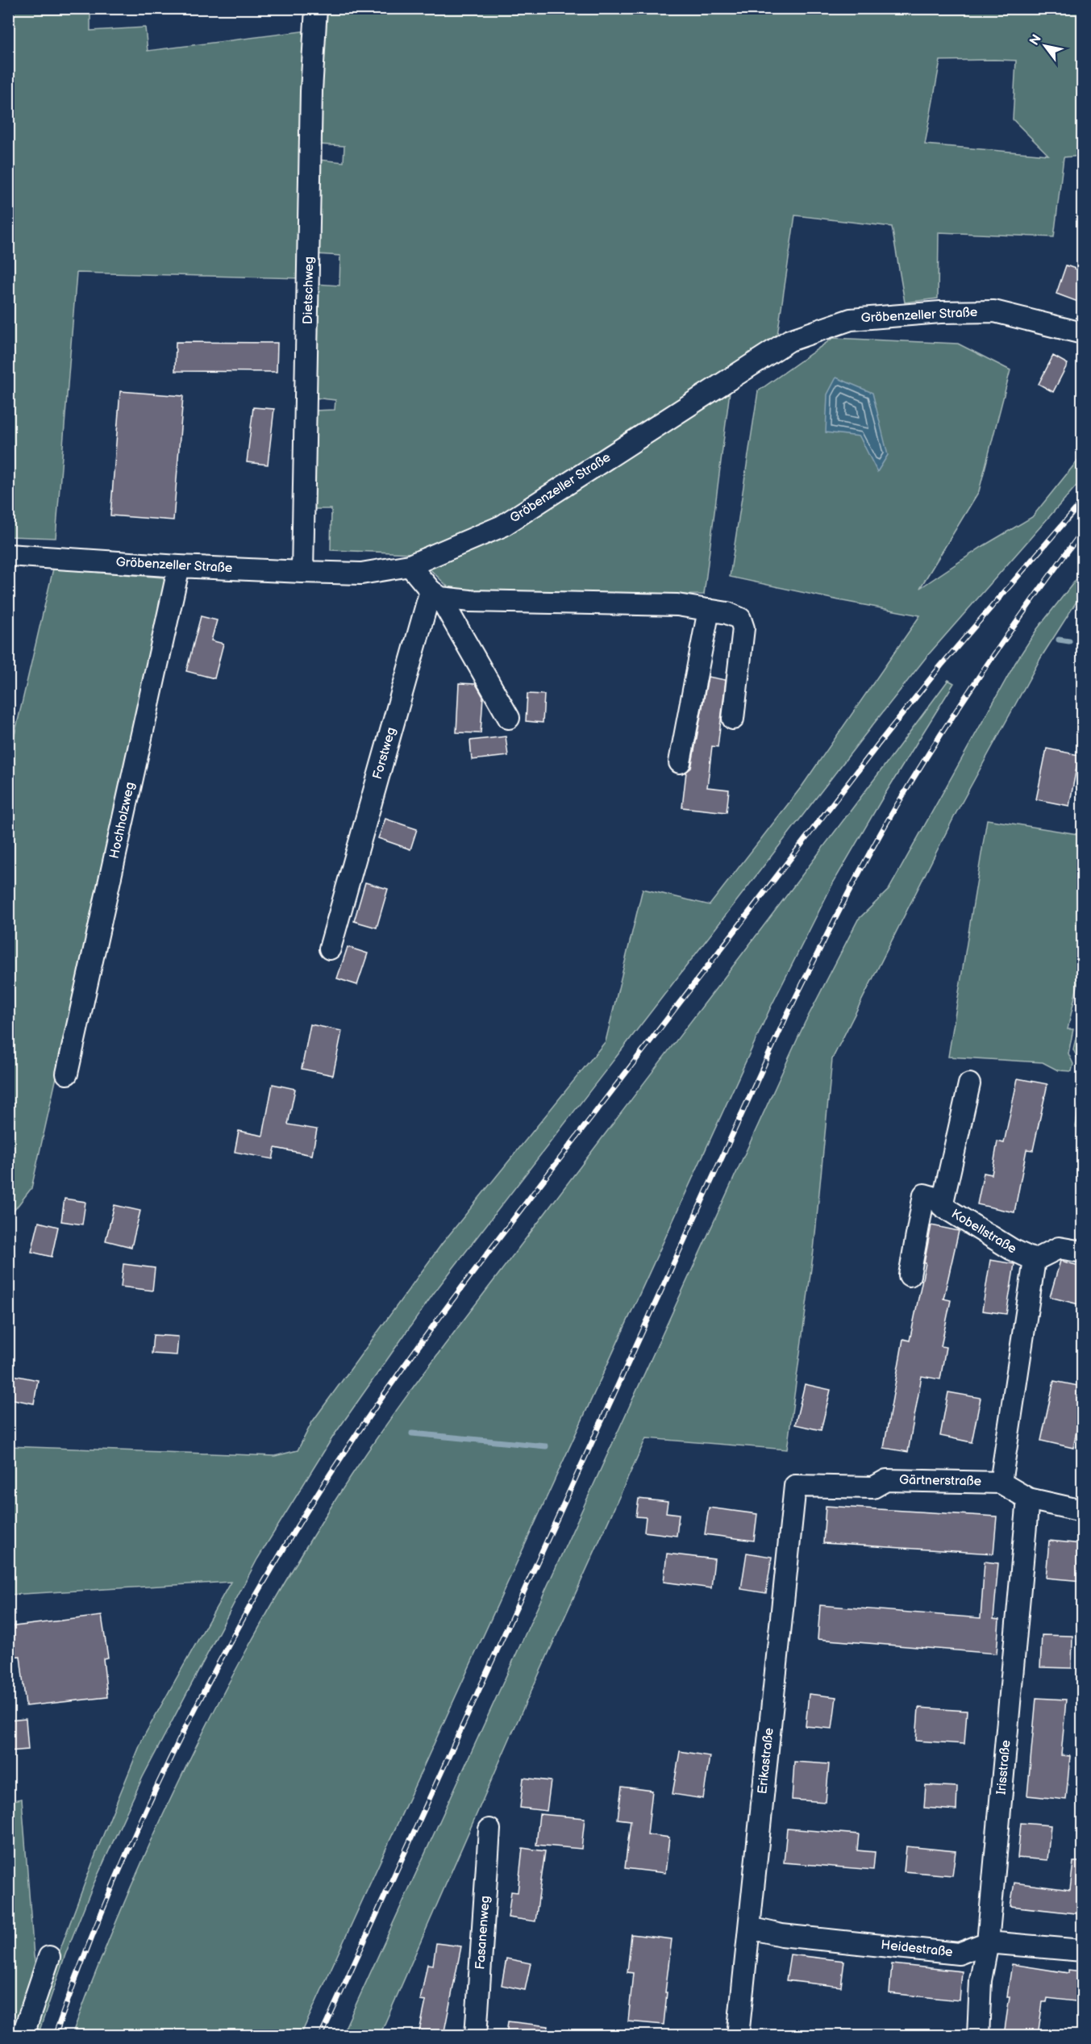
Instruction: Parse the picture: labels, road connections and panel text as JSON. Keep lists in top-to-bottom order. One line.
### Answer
{"streets":{"street":["Dietschweg","Gröbenzeller Straße","Forstweg","Hochholzweg","Kobellstraße","Gärtnerstraße","Erikastraße","Irisstraße","Fasanenweg","Heidestraße"]},"crossings":[["Dietschweg","Gröbenzeller Straße"],["Gröbenzeller Straße","Hochholzweg"],["Gärtnerstraße","Erikastraße"],["Gärtnerstraße","Irisstraße"],["Erikastraße","Heidestraße"],["Irisstraße","Heidestraße"]],"north":"top left"}
